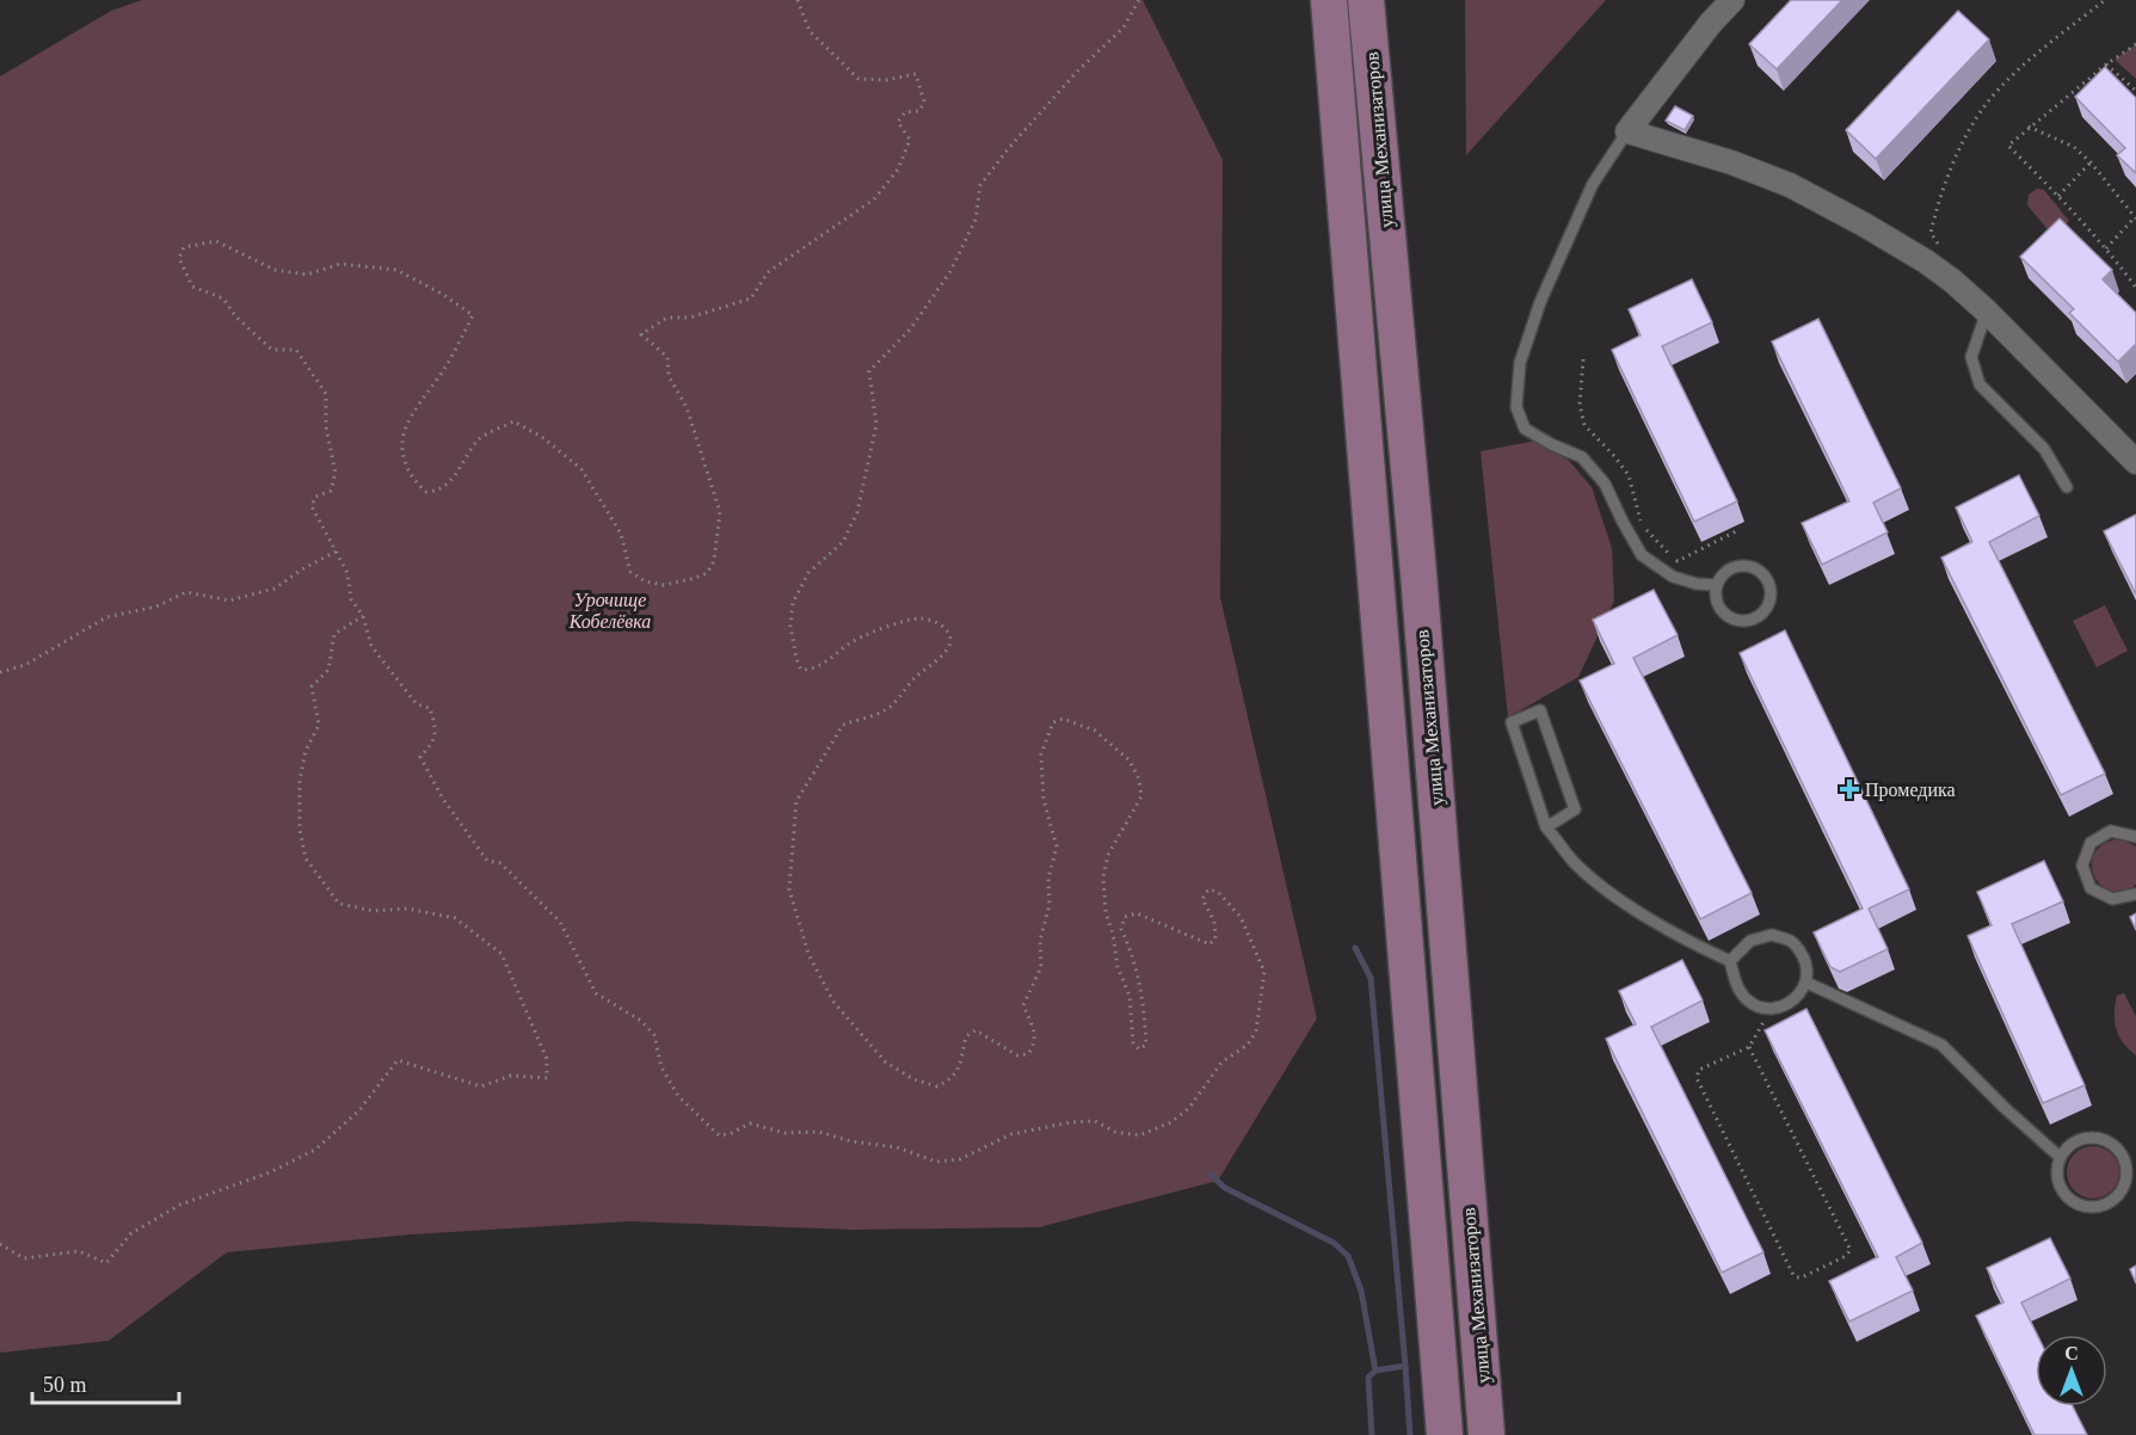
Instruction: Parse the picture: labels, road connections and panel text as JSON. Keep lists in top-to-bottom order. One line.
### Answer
{"streets":{"main road":["улица Механизаторов"]},"parks":["Урочище Кобелёвка"],"places":{"health":["Промедика"]},"scale_bar":"50 m","north":"top"}
